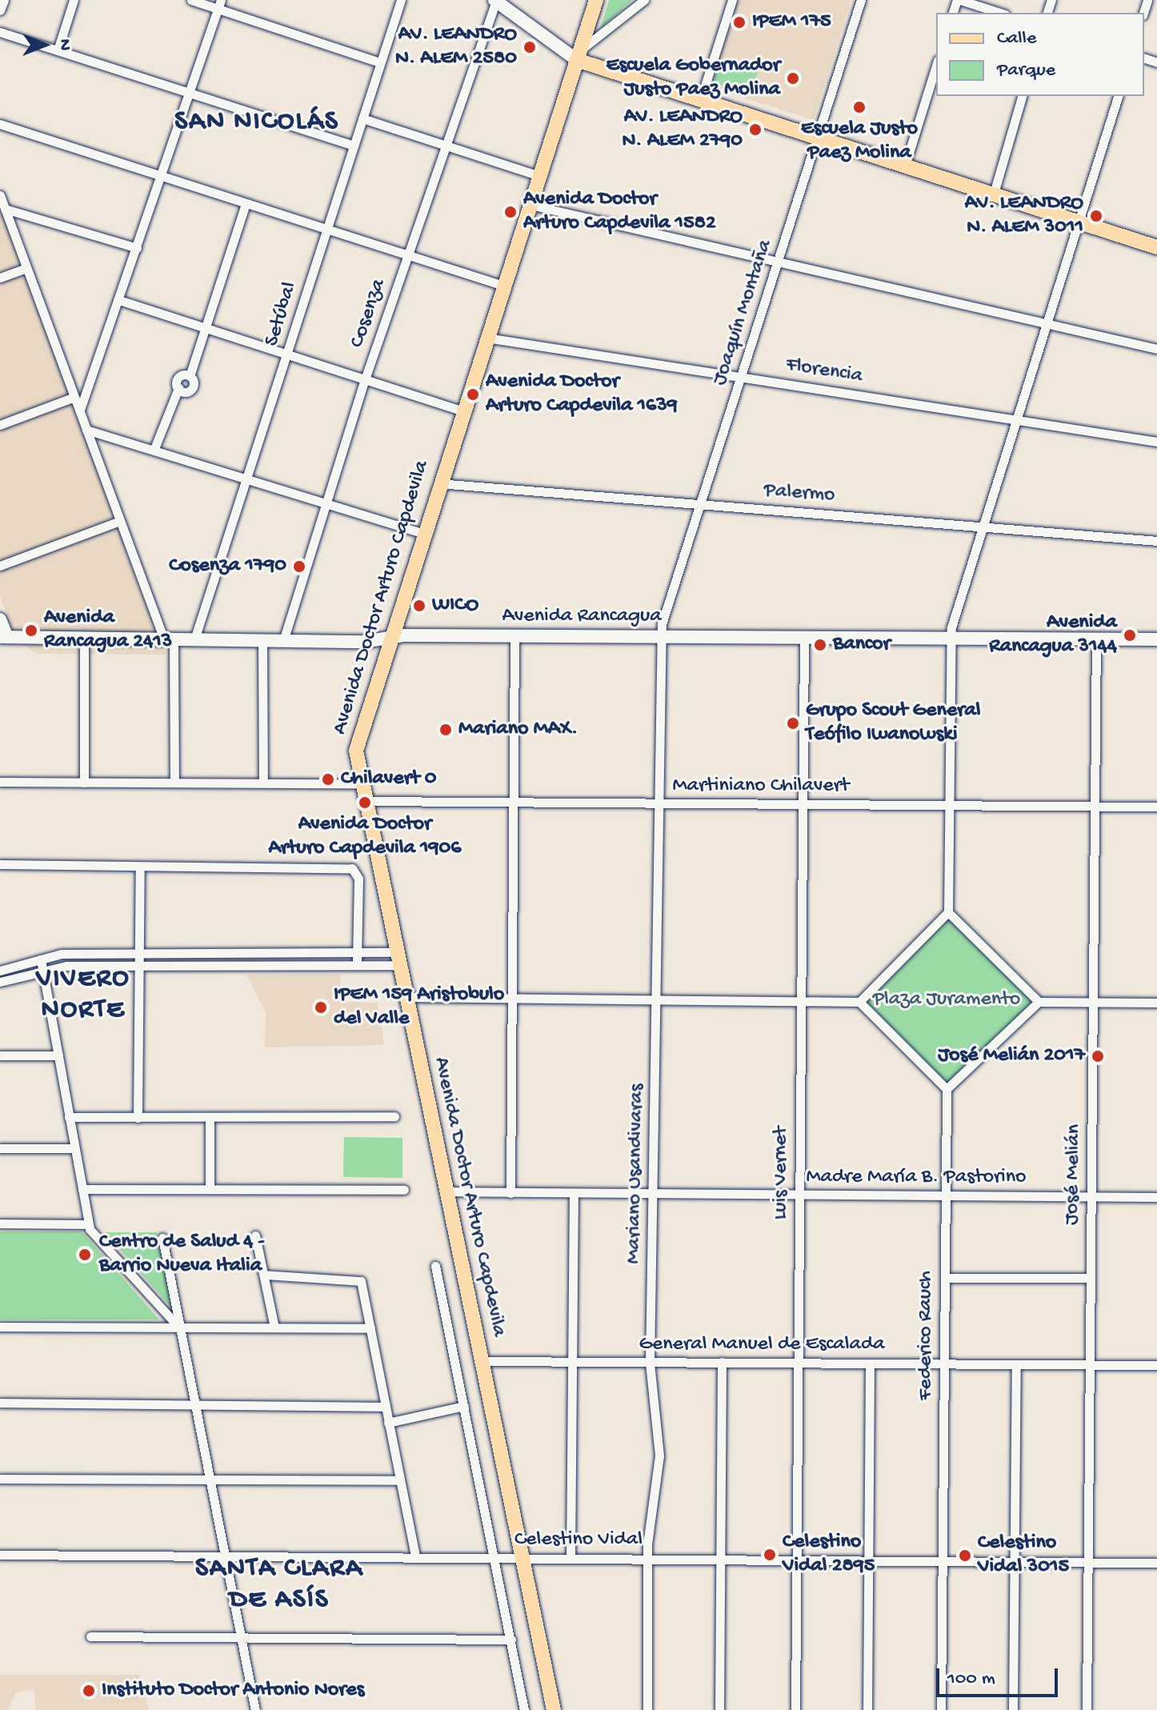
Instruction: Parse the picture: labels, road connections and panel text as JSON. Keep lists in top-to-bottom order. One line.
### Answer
{"streets":{"main road":["Avenida Doctor Arturo Capdevila","Avenida Rancagua"],"street":["Joaquín Montaña","Cosenza","Setúbal","Florencia","Palermo","Martiniano Chilavert","Luis Vernet","Mariano Usandivaras","José Melián","Madre María B. Pastorino","Federico Rauch","General Manuel de Escalada","Celestino Vidal"]},"crossings":[["Joaquín Montaña","Florencia"],["Joaquín Montaña","Palermo"],["Joaquín Montaña","Avenida Rancagua"],["Joaquín Montaña","Mariano Usandivaras"],["Cosenza","Avenida Rancagua"],["Setúbal","Avenida Rancagua"],["Florencia","Avenida Doctor Arturo Capdevila"],["Palermo","Avenida Doctor Arturo Capdevila"],["Avenida Doctor Arturo Capdevila","Avenida Rancagua"],["Avenida Doctor Arturo Capdevila","Martiniano Chilavert"],["Avenida Doctor Arturo Capdevila","Madre María B. Pastorino"],["Avenida Doctor Arturo Capdevila","General Manuel de Escalada"],["Avenida Doctor Arturo Capdevila","Celestino Vidal"],["Avenida Rancagua","Luis Vernet"],["Avenida Rancagua","Mariano Usandivaras"],["Avenida Rancagua","José Melián"],["Martiniano Chilavert","Luis Vernet"],["Martiniano Chilavert","Mariano Usandivaras"],["Martiniano Chilavert","José Melián"],["Luis Vernet","Madre María B. Pastorino"],["Luis Vernet","General Manuel de Escalada"],["Luis Vernet","Celestino Vidal"],["Mariano Usandivaras","Madre María B. Pastorino"],["Mariano Usandivaras","General Manuel de Escalada"],["Mariano Usandivaras","Celestino Vidal"],["José Melián","Madre María B. Pastorino"],["José Melián","General Manuel de Escalada"],["José Melián","Celestino Vidal"],["Madre María B. Pastorino","Federico Rauch"],["Federico Rauch","General Manuel de Escalada"],["Federico Rauch","Celestino Vidal"]],"districts":["SAN NICOLÁS","VIVERO NORTE","SANTA CLARA DE ASÍS"],"parks":["Plaza Juramento"],"places":["IPEM 175","AV. LEANDRO N. ALEM 2580","Escuela Gobernador Justo Paez Molina","Escuela Justo Paez Molina","AV. LEANDRO N. ALEM 2790","Avenida Doctor Arturo Capdevila 1582","AV. LEANDRO N. ALEM 3011","Avenida Doctor Arturo Capdevila 1639","Cosenza 1790","WICO","Avenida Rancagua 2413","Avenida Rancagua 3144","Bancor","Grupo Scout General Teófilo Iwanowski","Mariano MAX.","Chilavert 0","Avenida Doctor Arturo Capdevila 1906","IPEM 159 Aristobulo del Valle","José Melián 2017","Centro de Salud 4 - Barrio Nueva Italia","Celestino Vidal 2895","Celestino Vidal 3015","Instituto Doctor Antonio Nores"],"legend":["Calle","Parque"],"scale_bar":"100 m","north":"right"}
